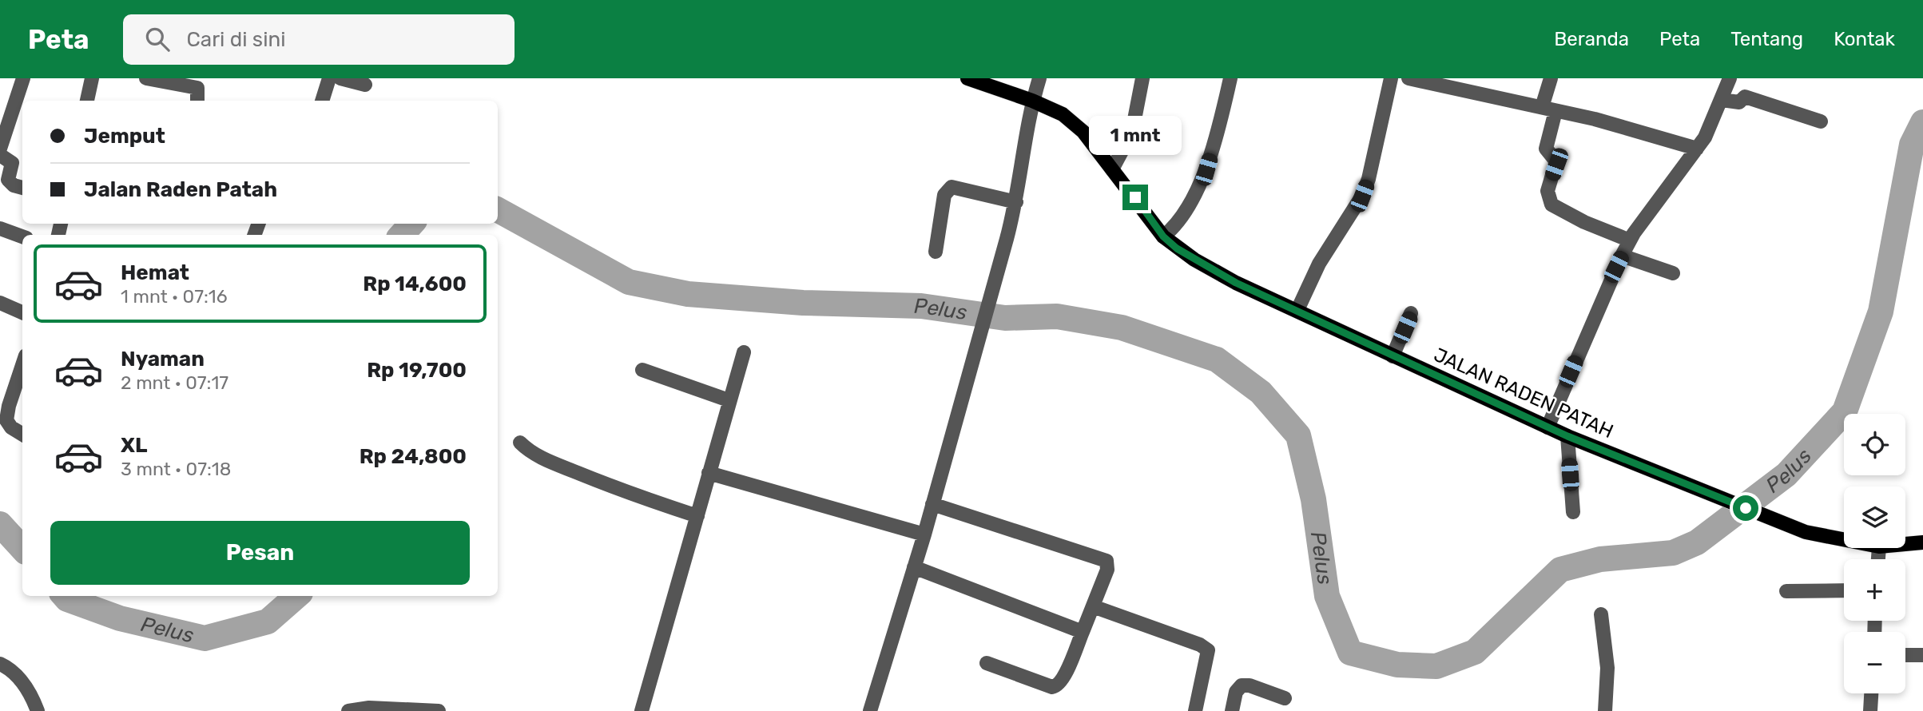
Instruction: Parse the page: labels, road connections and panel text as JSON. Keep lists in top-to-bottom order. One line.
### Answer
{"streets":{"main road":["JALAN RADEN PATAH"]},"water":["Pelus"],"page":{"header":"Peta","search":"Cari di sini","nav":["Beranda","Peta","Tentang","Kontak"],"banner":["Jemput","Jalan Raden Patah"],"bubble":"1 mnt","list":[{"name":"Hemat","note":"1 mnt · 07:16","value":"Rp 14,600"},{"name":"Nyaman","note":"2 mnt · 07:17","value":"Rp 19,700"},{"name":"XL","note":"3 mnt · 07:18","value":"Rp 24,800"}],"map_buttons":["+","−"],"buttons":"Pesan"}}
